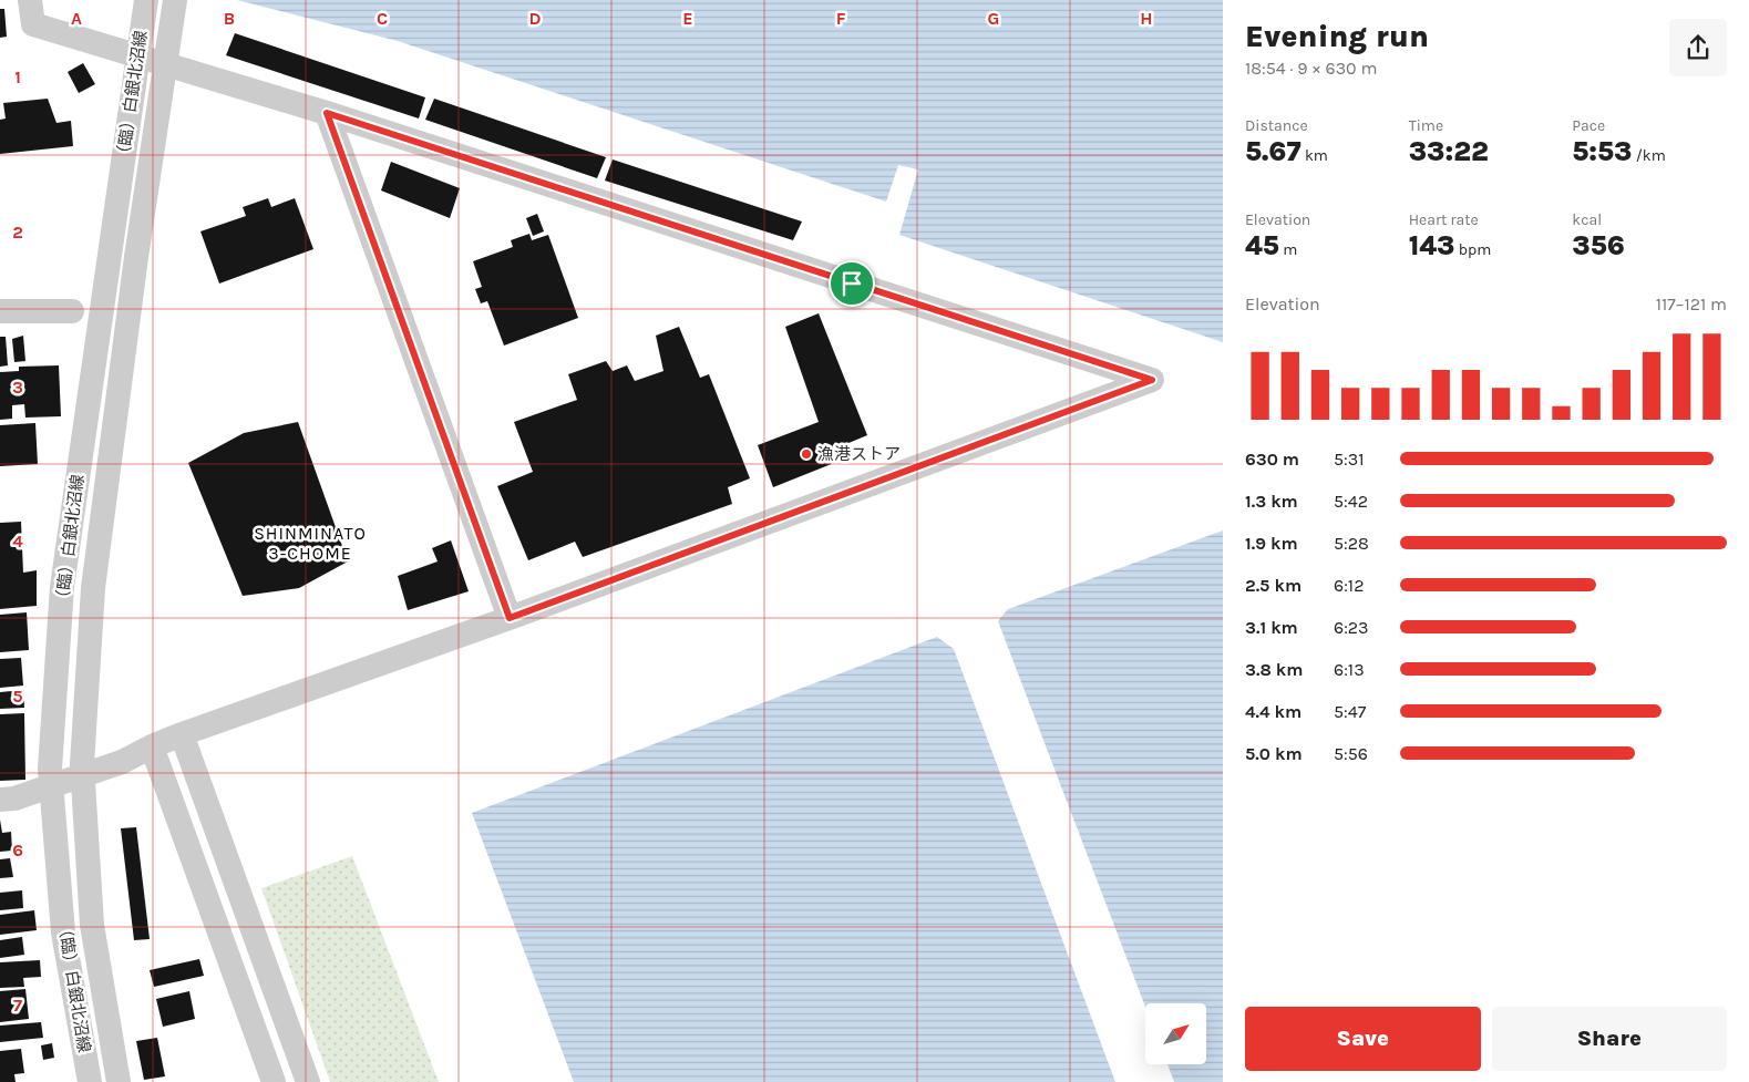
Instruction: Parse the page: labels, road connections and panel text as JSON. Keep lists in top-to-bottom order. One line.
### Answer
{"streets":{"street":["（臨）白銀北沼線"]},"districts":["SHINMINATO 3-CHOME"],"places":["漁港ストア"],"north":"top right","page":{"heading":["Evening run","18:54 · 9 × 630 m"],"stats":[["Distance","5.67 km"],["Time","33:22"],["Pace","5:53 /km"],["Elevation","45 m"],["Heart rate","143 bpm"],["kcal","356"]],"chart":["Elevation","117–121 m"],"list":[{"name":"630 m","note":"5:31"},{"name":"1.3 km","note":"5:42"},{"name":"1.9 km","note":"5:28"},{"name":"2.5 km","note":"6:12"},{"name":"3.1 km","note":"6:23"},{"name":"3.8 km","note":"6:13"},{"name":"4.4 km","note":"5:47"},{"name":"5.0 km","note":"5:56"}],"buttons":["Save","Share"]},"grid":{"columns":["A","B","C","D","E","F","G","H"],"rows":["1","2","3","4","5","6","7"]}}
